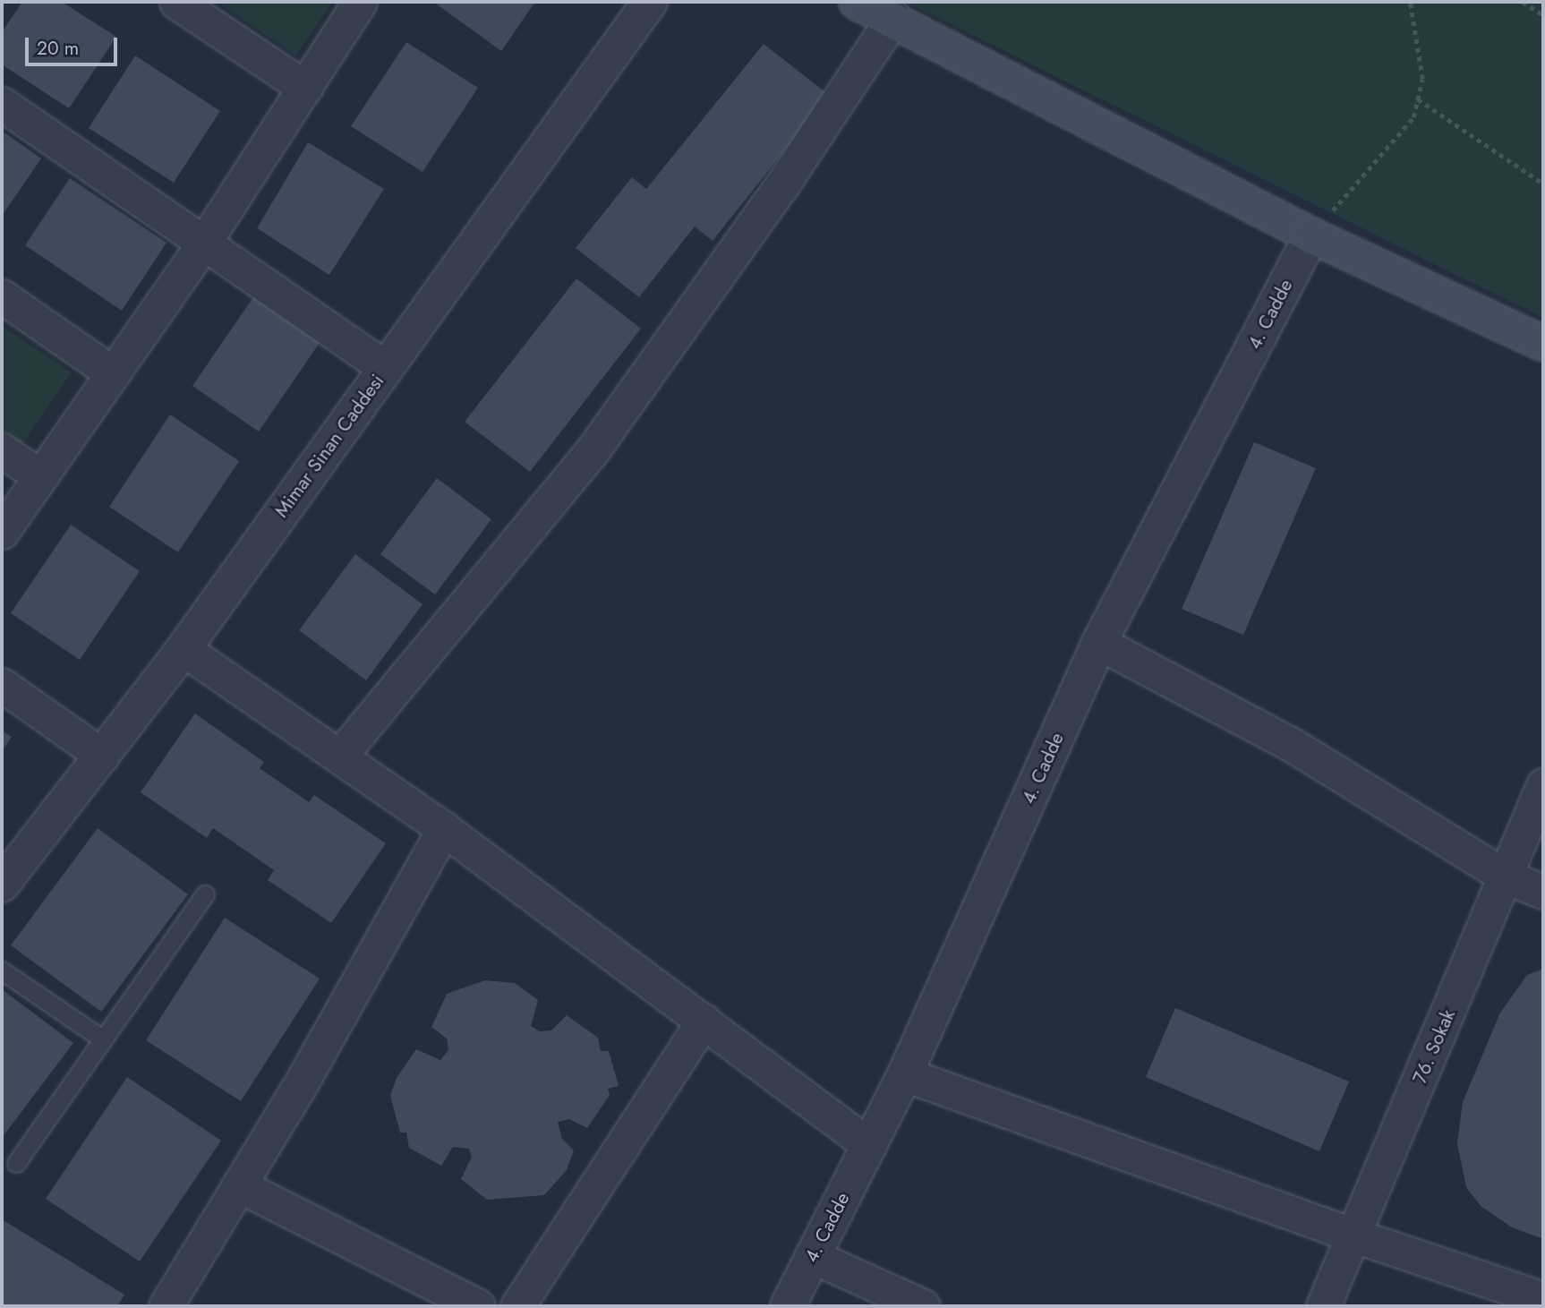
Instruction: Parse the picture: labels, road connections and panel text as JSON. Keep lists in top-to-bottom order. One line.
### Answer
{"streets":{"street":["4. Cadde","Mimar Sinan Caddesi","76. Sokak"]},"scale_bar":"20 m"}
